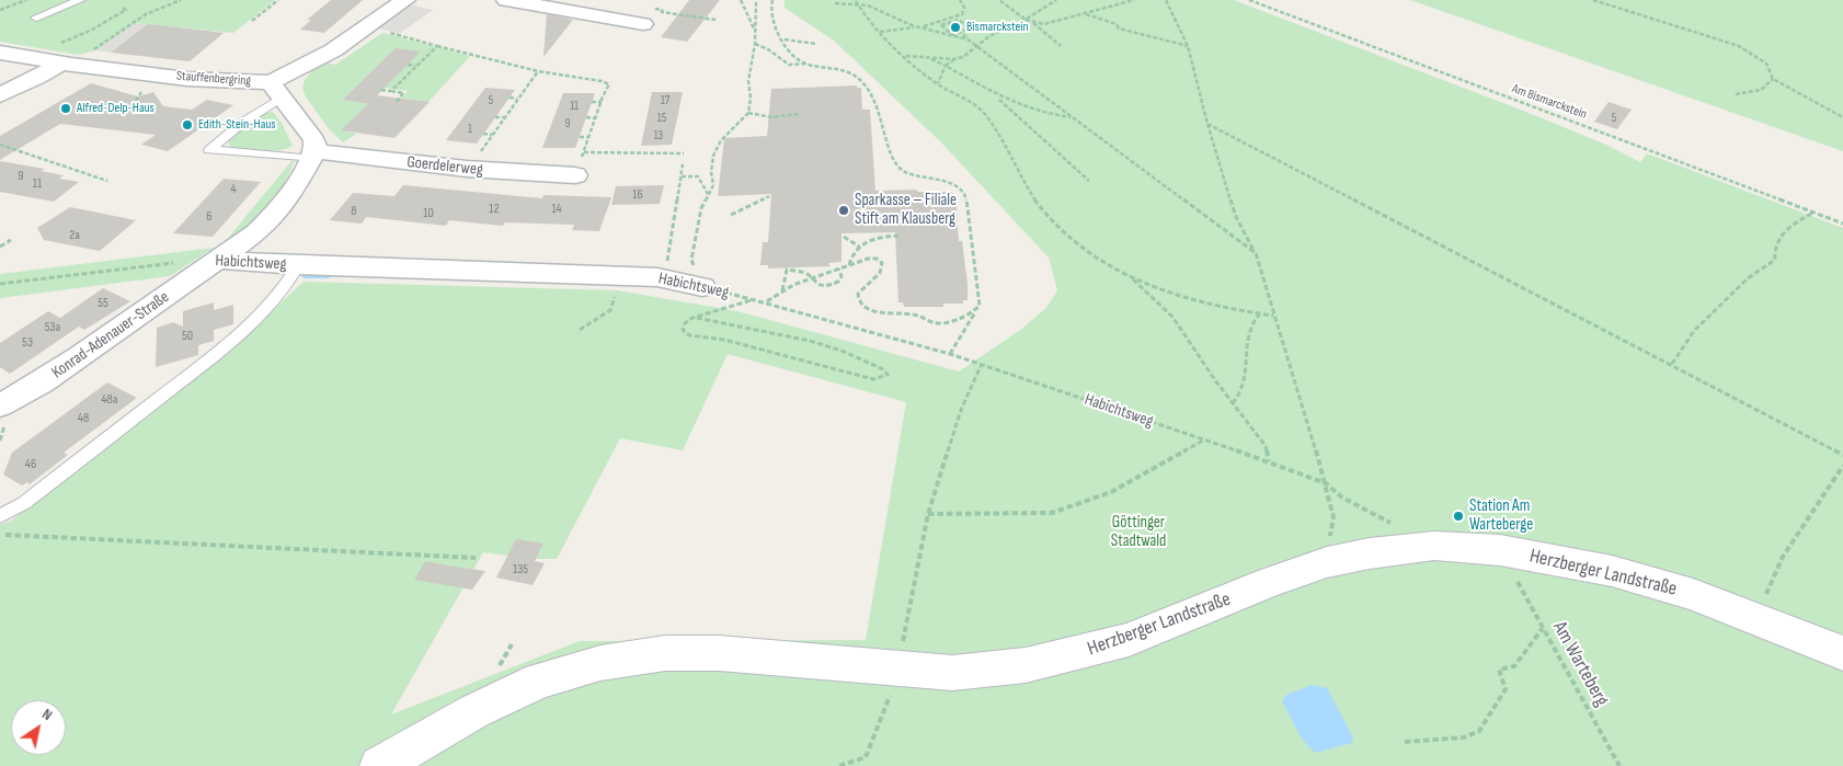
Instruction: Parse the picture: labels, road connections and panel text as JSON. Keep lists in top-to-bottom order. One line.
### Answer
{"streets":{"street":["Stauffenbergring","Goerdelerweg","Habichtsweg","Konrad-Adenauer-Straße","Herzberger Landstraße"],"path":["Am Bismarckstein","Am Warteberg"]},"crossings":[["Stauffenbergring","Goerdelerweg"],["Habichtsweg","Konrad-Adenauer-Straße"],["Habichtsweg","Herzberger Landstraße"]],"parks":["Göttinger Stadtwald"],"places":["Bismarckstein","Alfred-Delp-Haus","Edith-Stein-Haus","Sparkasse – Filiale Stift am Klausberg","Station Am Warteberge"],"house_numbers":["5","17","11","15","5","9","1","13","9","11","4","16","12","14","8","10","6","2a","55","53a","50","53","48a","48","46","135"],"north":"top right"}
